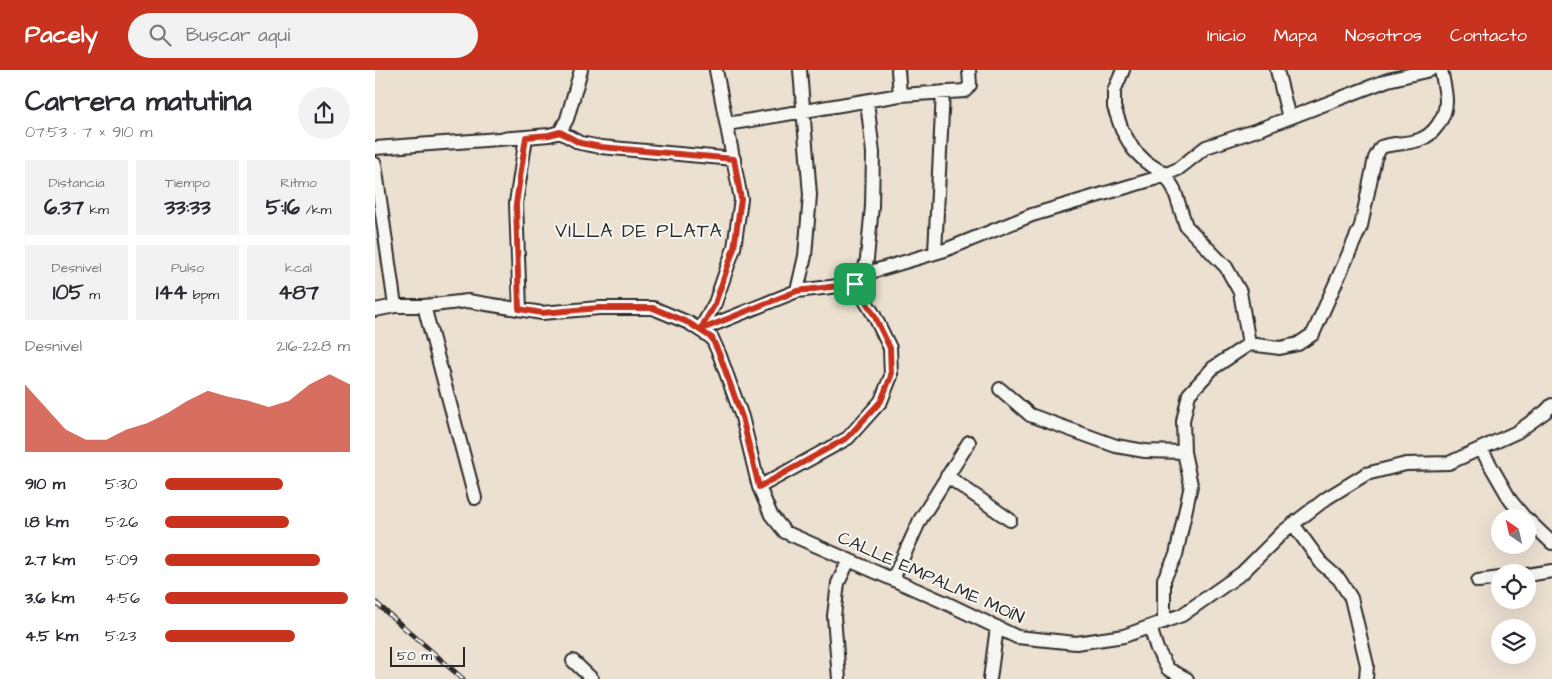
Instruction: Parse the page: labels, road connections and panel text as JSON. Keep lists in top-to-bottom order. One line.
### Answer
{"streets":{"street":["CALLE EMPALME MOÍN"]},"districts":["VILLA DE PLATA"],"scale_bar":"50 m","north":"top left","page":{"header":"Pacely","search":"Buscar aquí","nav":["Inicio","Mapa","Nosotros","Contacto"],"heading":["Carrera matutina","07:53 · 7 × 910 m"],"stats":[["Distancia","6.37 km"],["Tiempo","33:33"],["Ritmo","5:16 /km"],["Desnivel","105 m"],["Pulso","144 bpm"],["kcal","487"]],"chart":["Desnivel","216–228 m"],"list":[{"name":"910 m","note":"5:30"},{"name":"1.8 km","note":"5:26"},{"name":"2.7 km","note":"5:09"},{"name":"3.6 km","note":"4:56"},{"name":"4.5 km","note":"5:23"}],"scale":"50 m"}}
